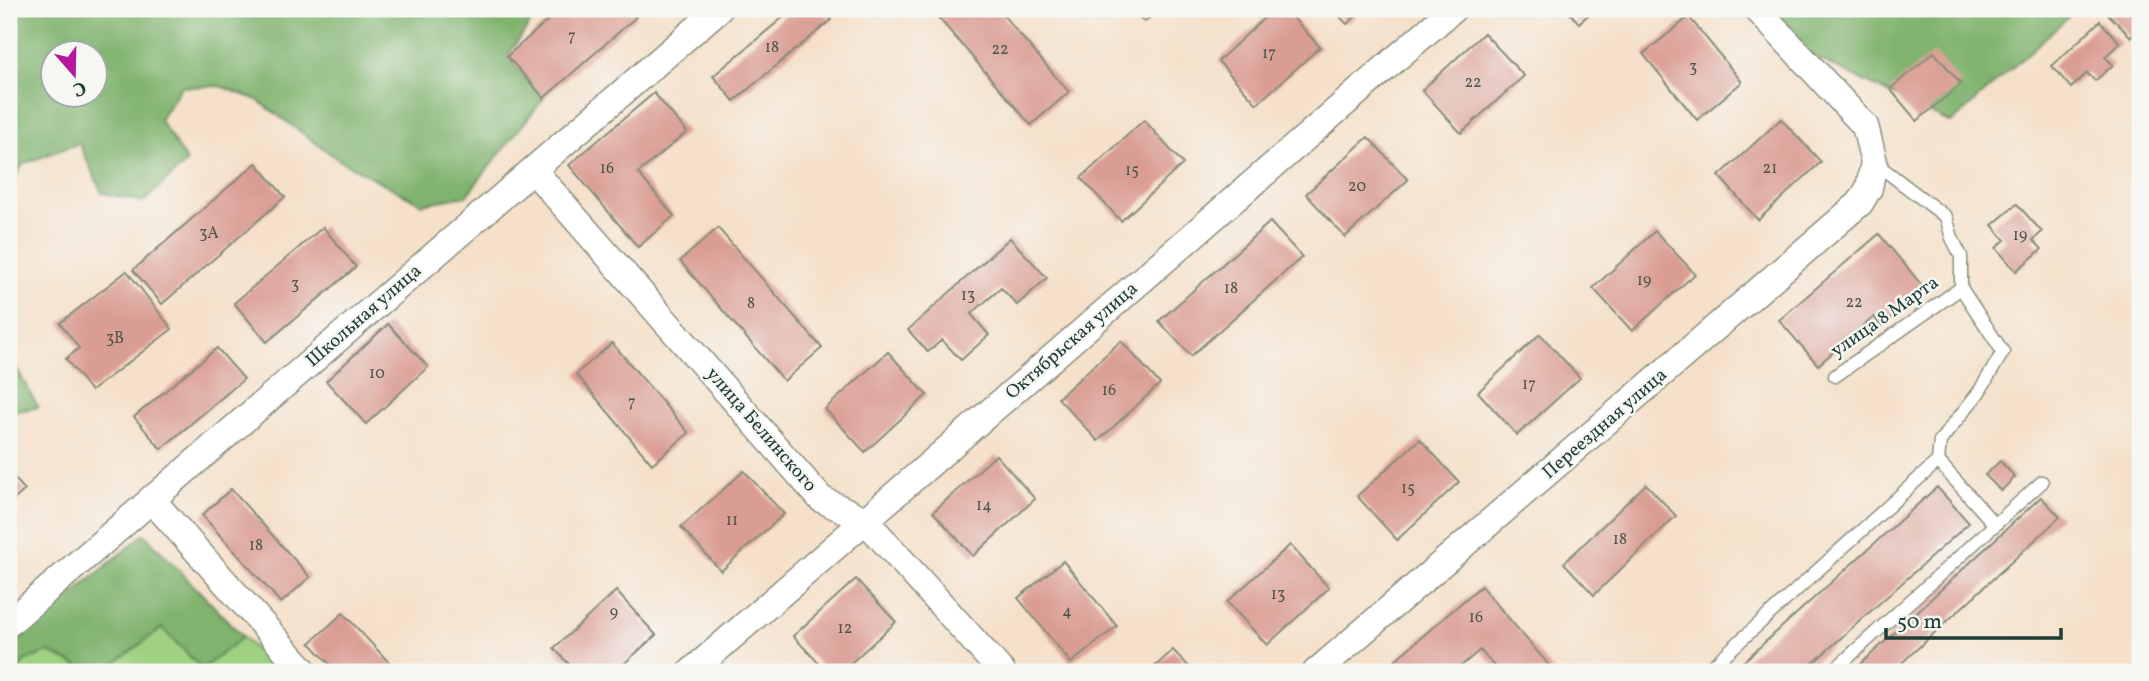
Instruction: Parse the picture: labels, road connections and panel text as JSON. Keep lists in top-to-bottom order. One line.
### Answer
{"streets":{"street":["Школьная улица","Октябрьская улица","Переездная улица","улица Белинского"],"lane":["улица 8 Марта"]},"crossings":[["Школьная улица","улица Белинского"],["улица 8 Марта","Переездная улица"],["Октябрьская улица","улица Белинского"]],"house_numbers":["7","18","22","17","3","22","16","21","15","20","3А","19","19","3","18","13","22","8","3В","10","17","16","7","15","14","11","18","18","13","4","9","16","12"],"scale_bar":"50 m","north":"bottom"}
